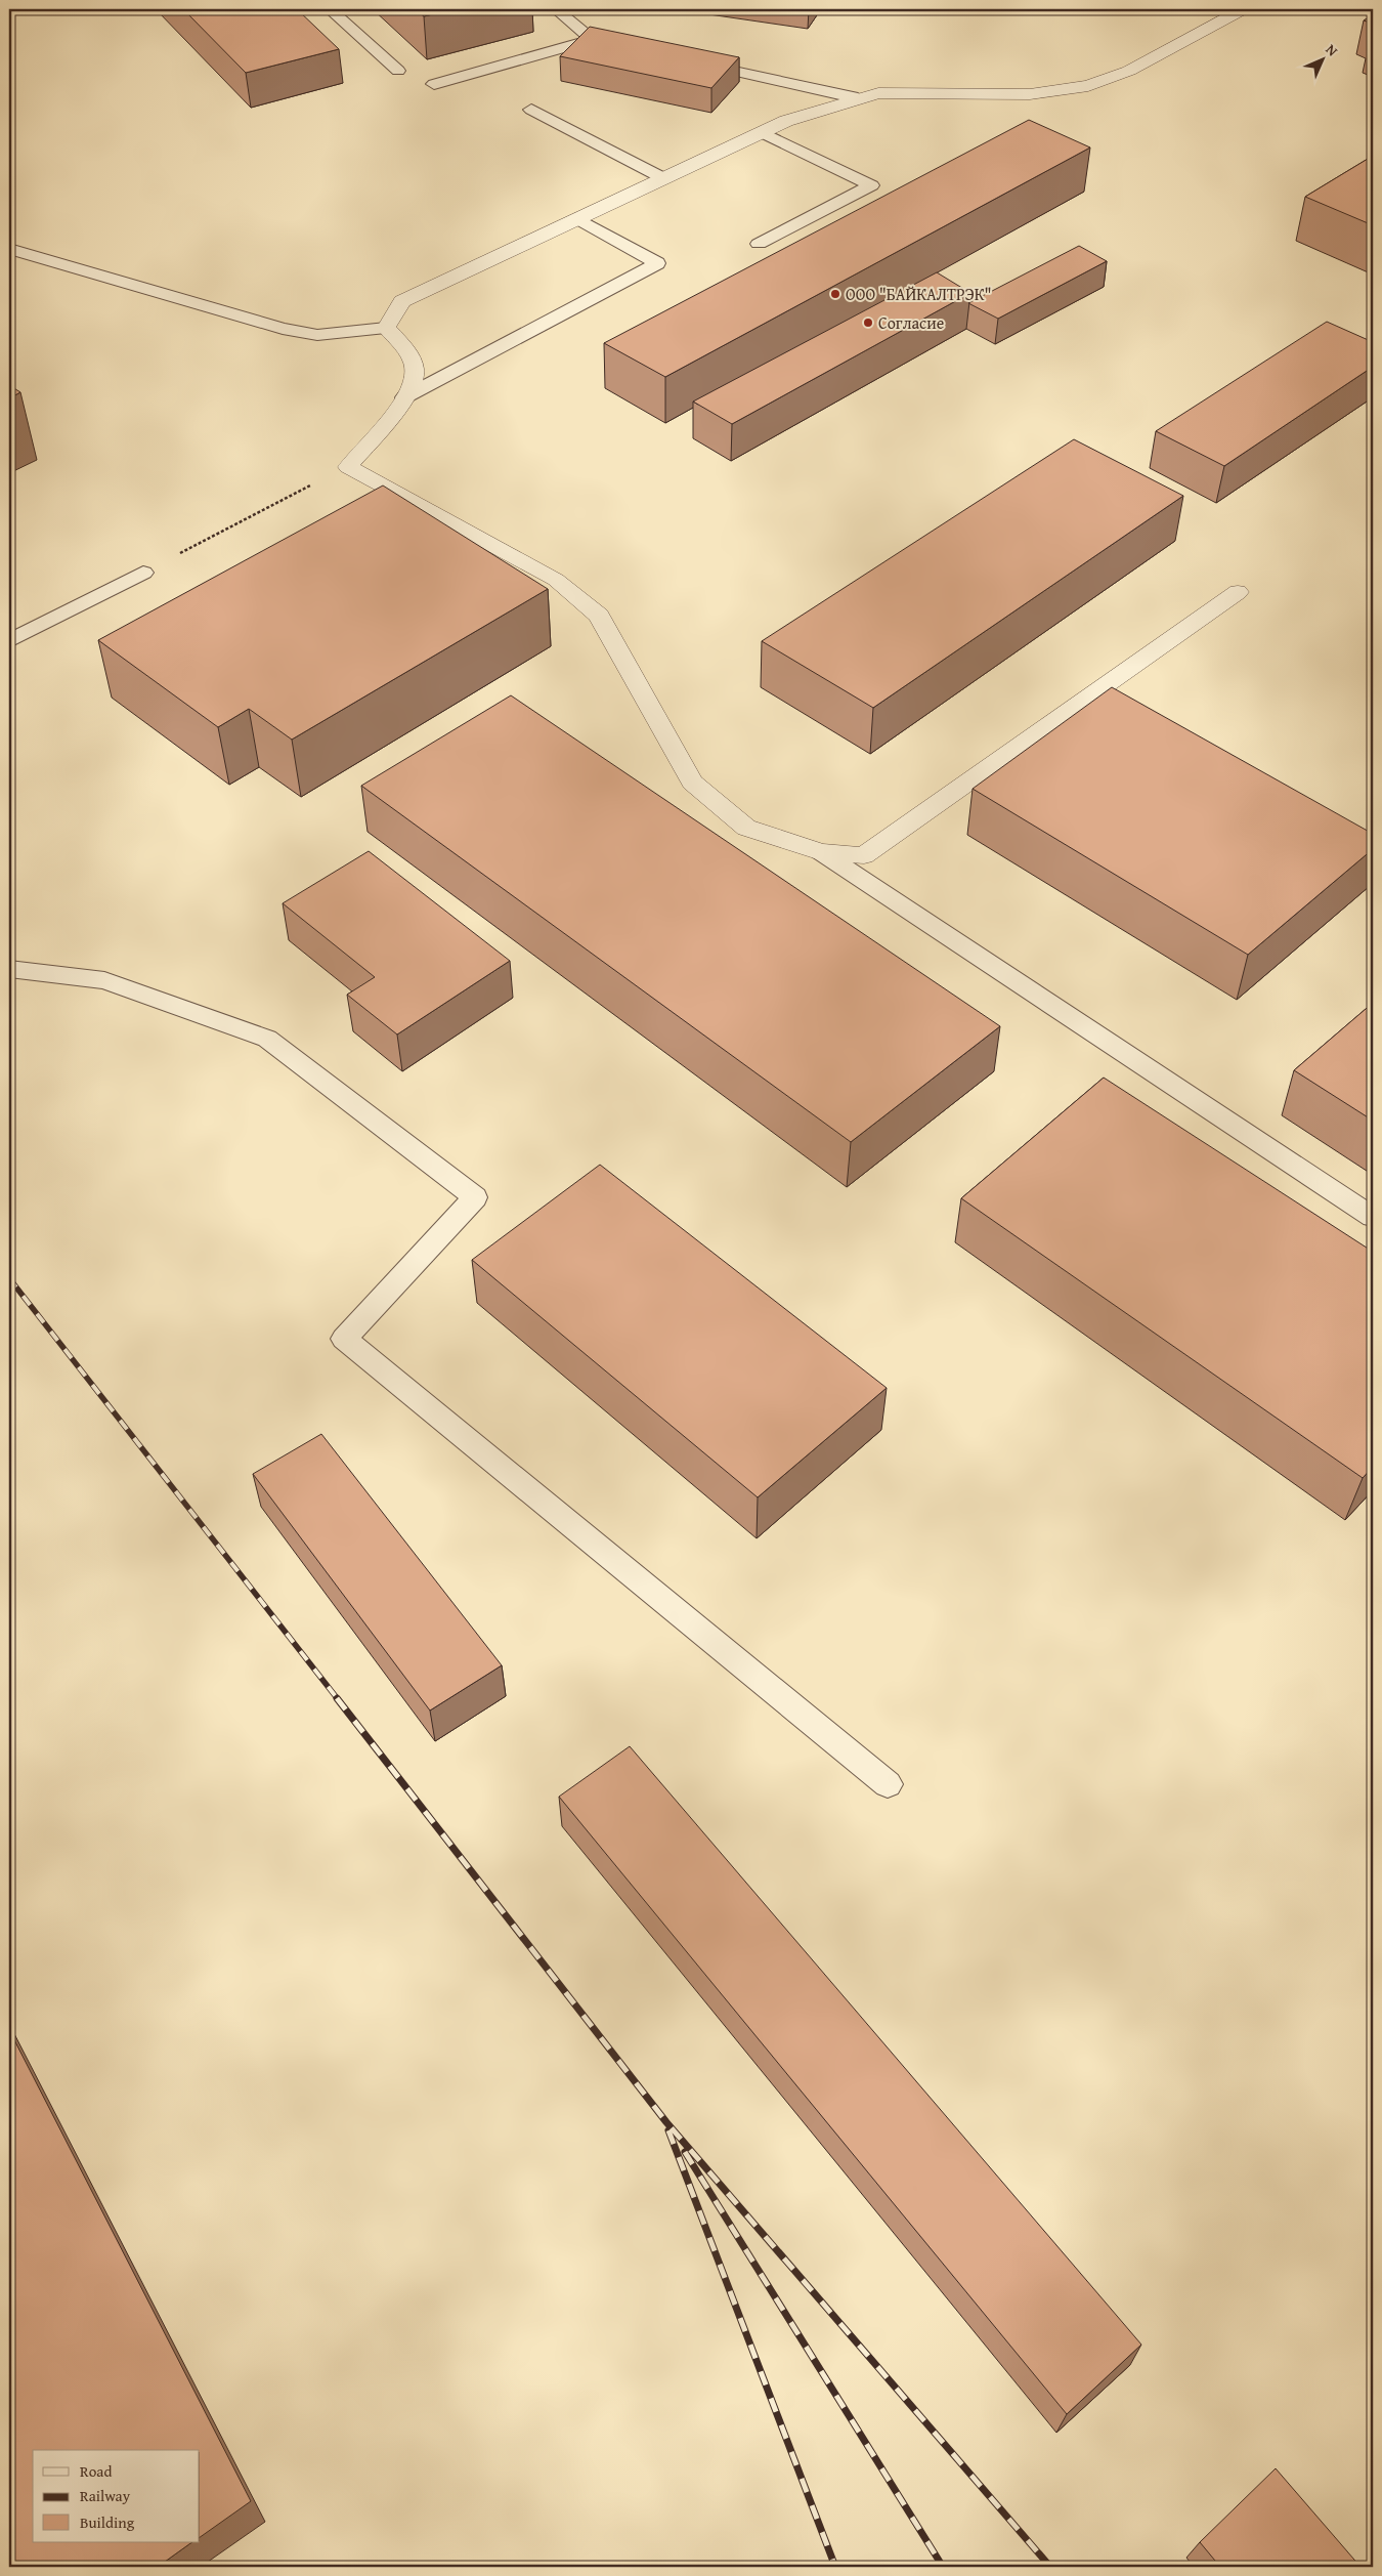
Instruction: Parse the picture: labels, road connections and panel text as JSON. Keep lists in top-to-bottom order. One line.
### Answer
{"places":["ООО \"БАЙКАЛТРЭК\"","Согласие"],"legend":["Road","Railway","Building"],"north":"top right"}
